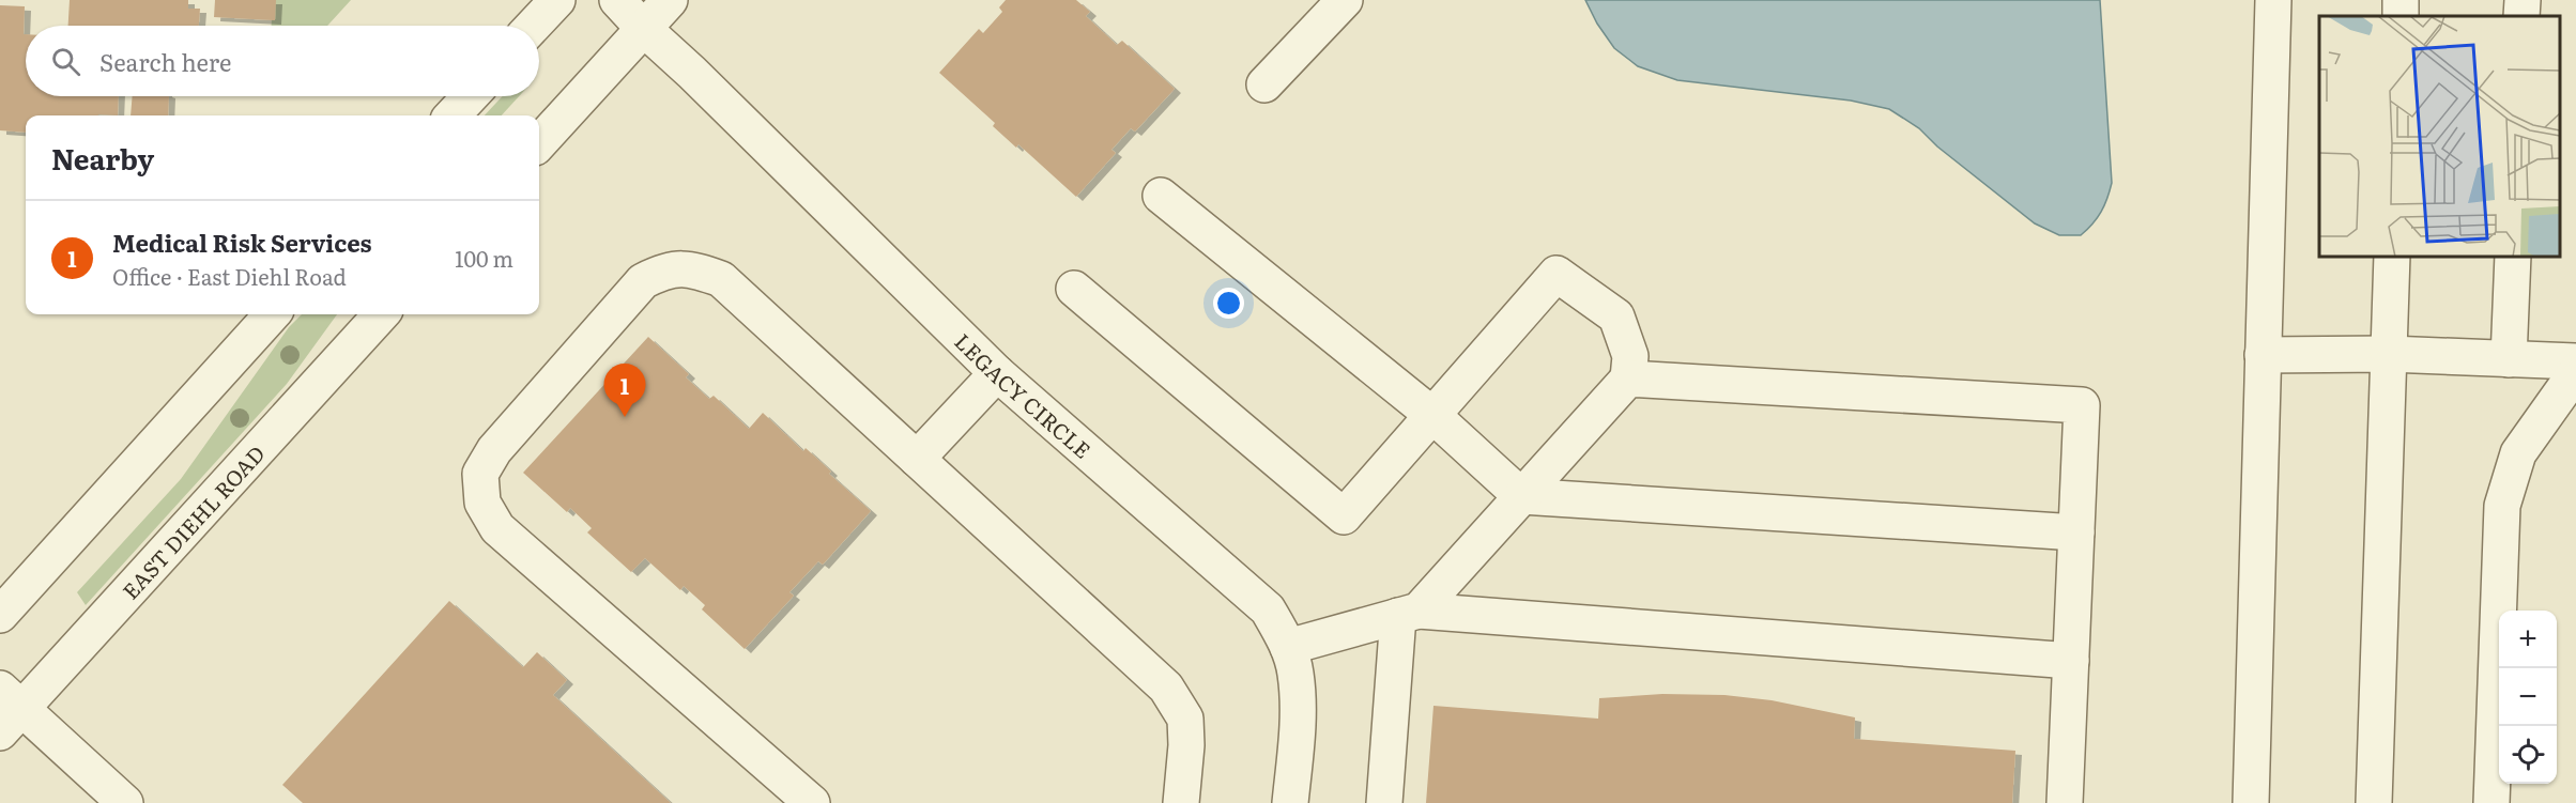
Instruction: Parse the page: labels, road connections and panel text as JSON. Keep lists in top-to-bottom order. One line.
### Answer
{"streets":{"street":["LEGACY CIRCLE","EAST DIEHL ROAD"]},"page":{"search":"Search here","heading":"Nearby","list":[{"mark":"1","name":"Medical Risk Services","note":"Office · East Diehl Road","value":"100 m"}],"pins":"1","map_buttons":["+","−"]}}
